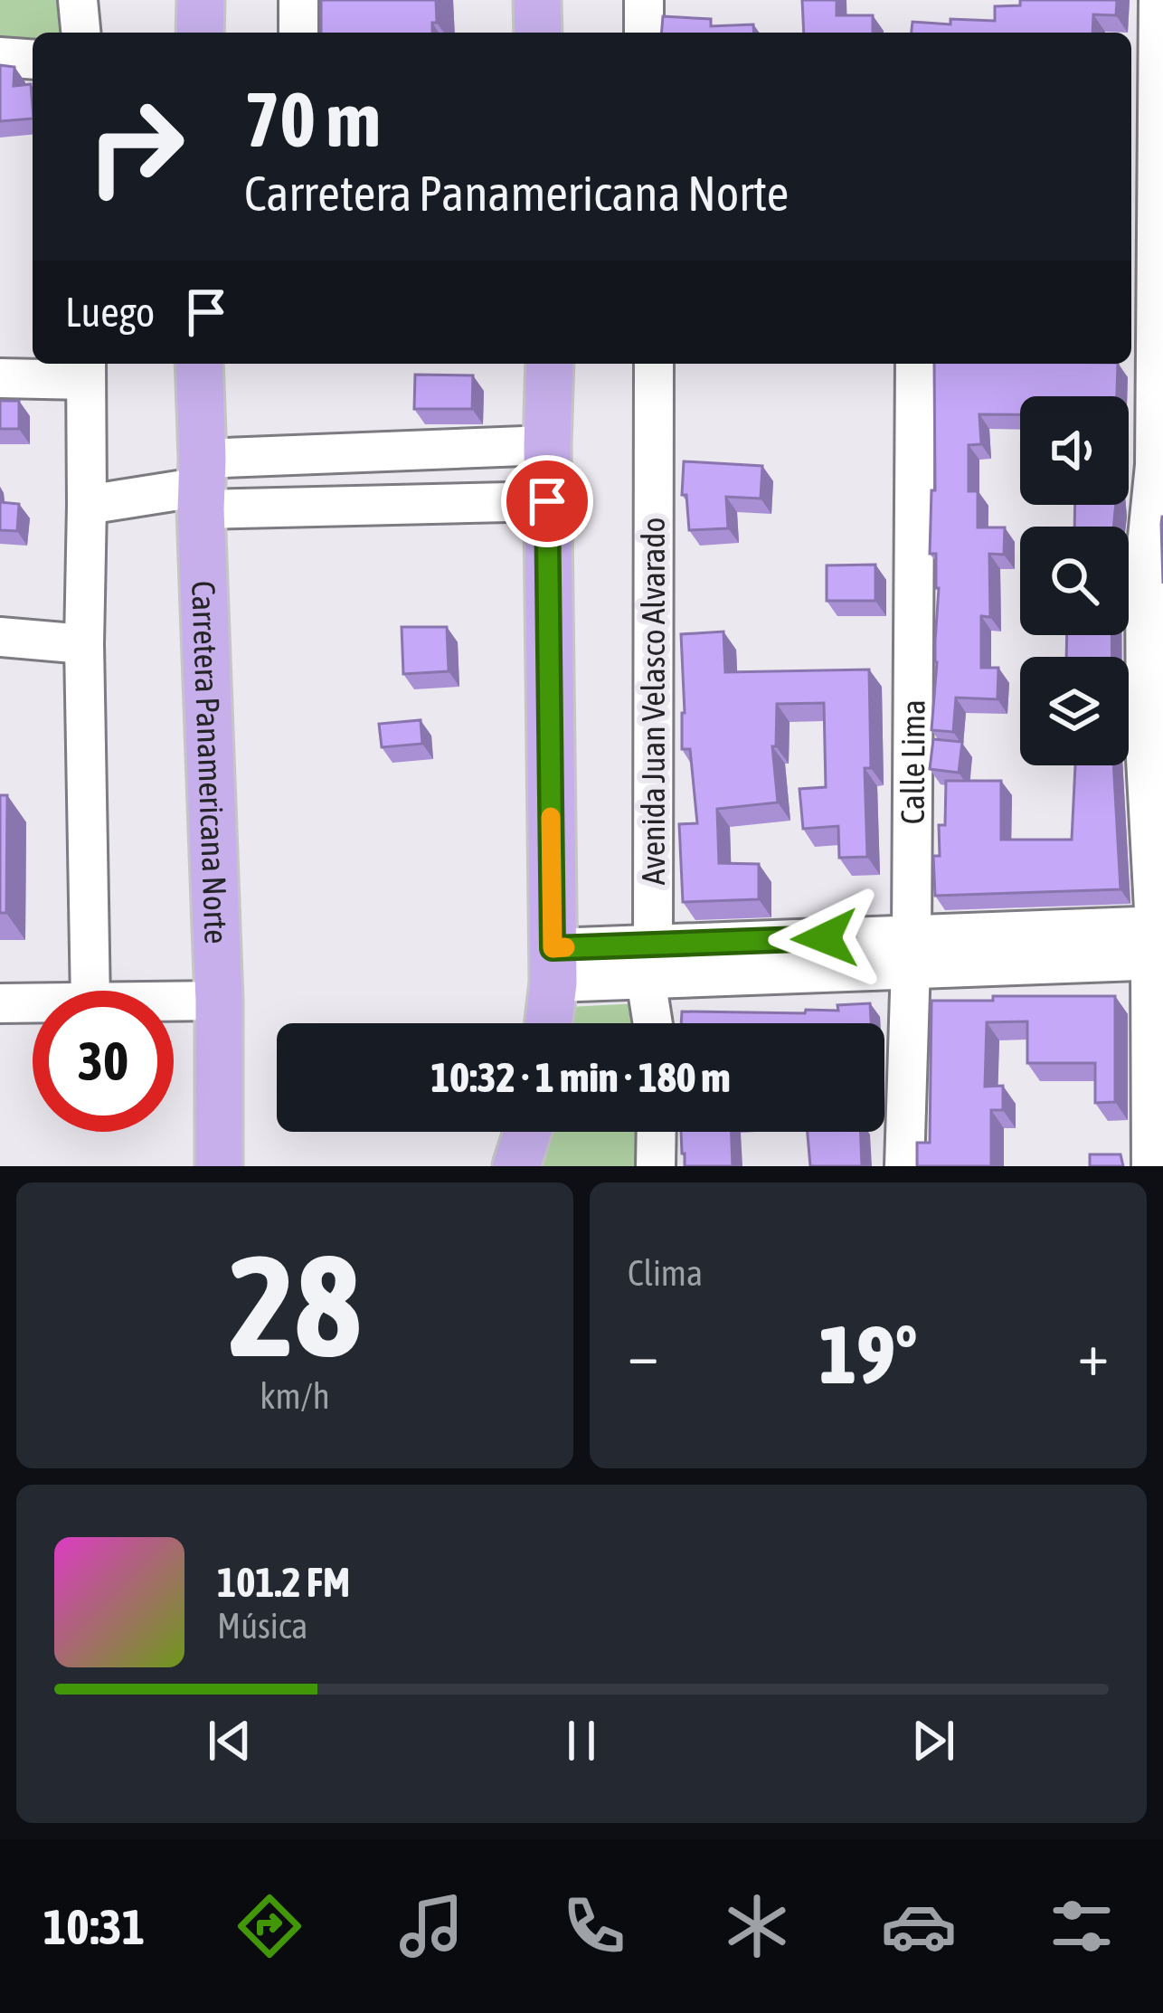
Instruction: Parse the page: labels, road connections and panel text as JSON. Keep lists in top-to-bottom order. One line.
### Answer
{"streets":{"main road":["Carretera Panamericana Norte"],"street":["Avenida Juan Velasco Alvarado","Calle Lima"]},"page":{"turn":["70 m","Carretera Panamericana Norte"],"then":"Luego","limit":"30","trip":"10:32 · 1 min · 180 m","tile":[["28","km/h"],"Clima"],"heat":["−","19°","+"],"song":["101.2 FM","Música"],"tabs":"10:31"}}
